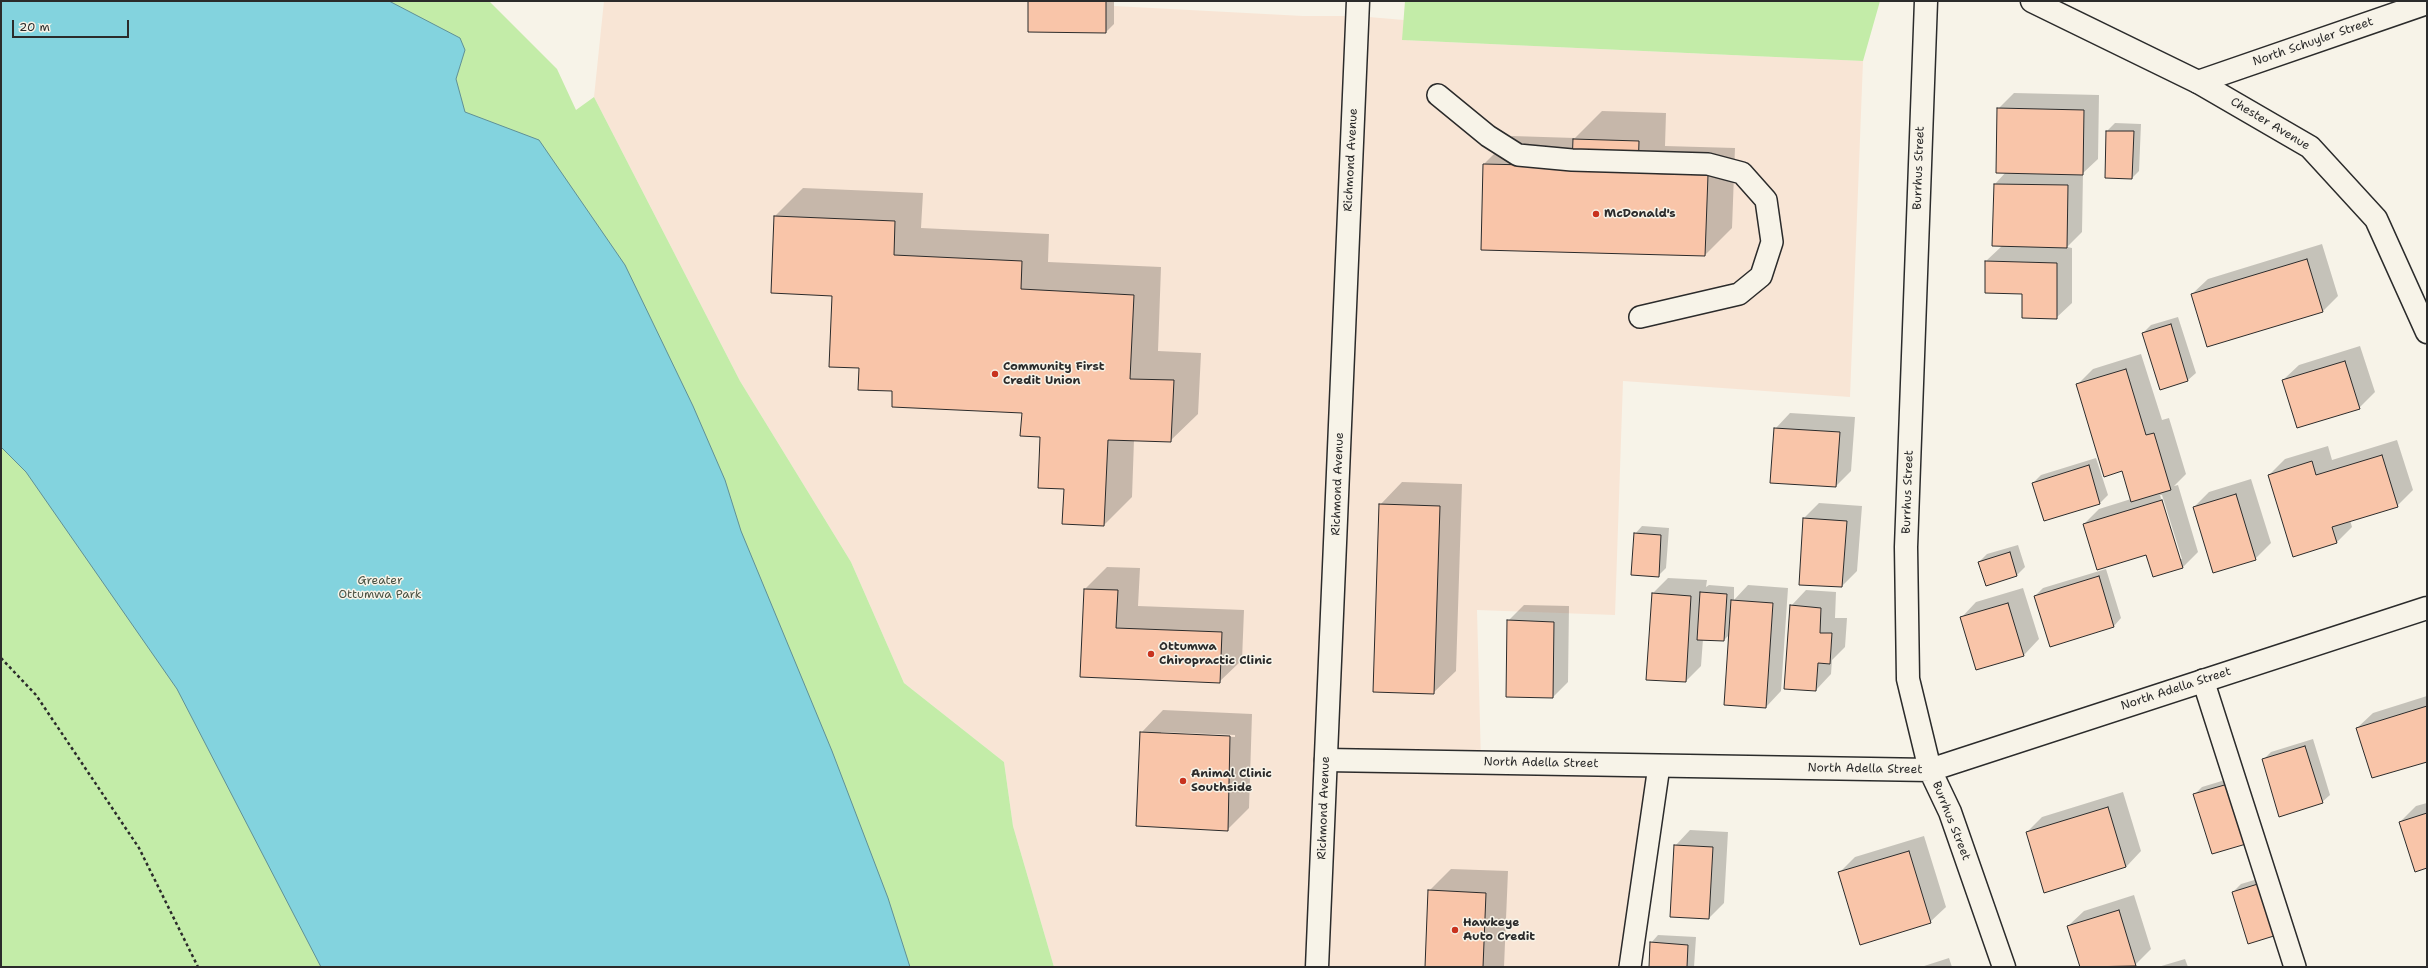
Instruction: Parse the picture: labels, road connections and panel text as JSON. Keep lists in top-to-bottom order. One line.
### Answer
{"streets":{"street":["North Schuyler Street","Chester Avenue","Richmond Avenue","Burrhus Street","North Adella Street"]},"crossings":[["North Schuyler Street","Chester Avenue"],["Richmond Avenue","North Adella Street"],["Burrhus Street","North Adella Street"]],"parks":["Greater Ottumwa Park"],"places":["McDonald's","Community First Credit Union","Ottumwa Chiropractic Clinic","Animal Clinic Southside","Hawkeye Auto Credit"],"scale_bar":"20 m"}
